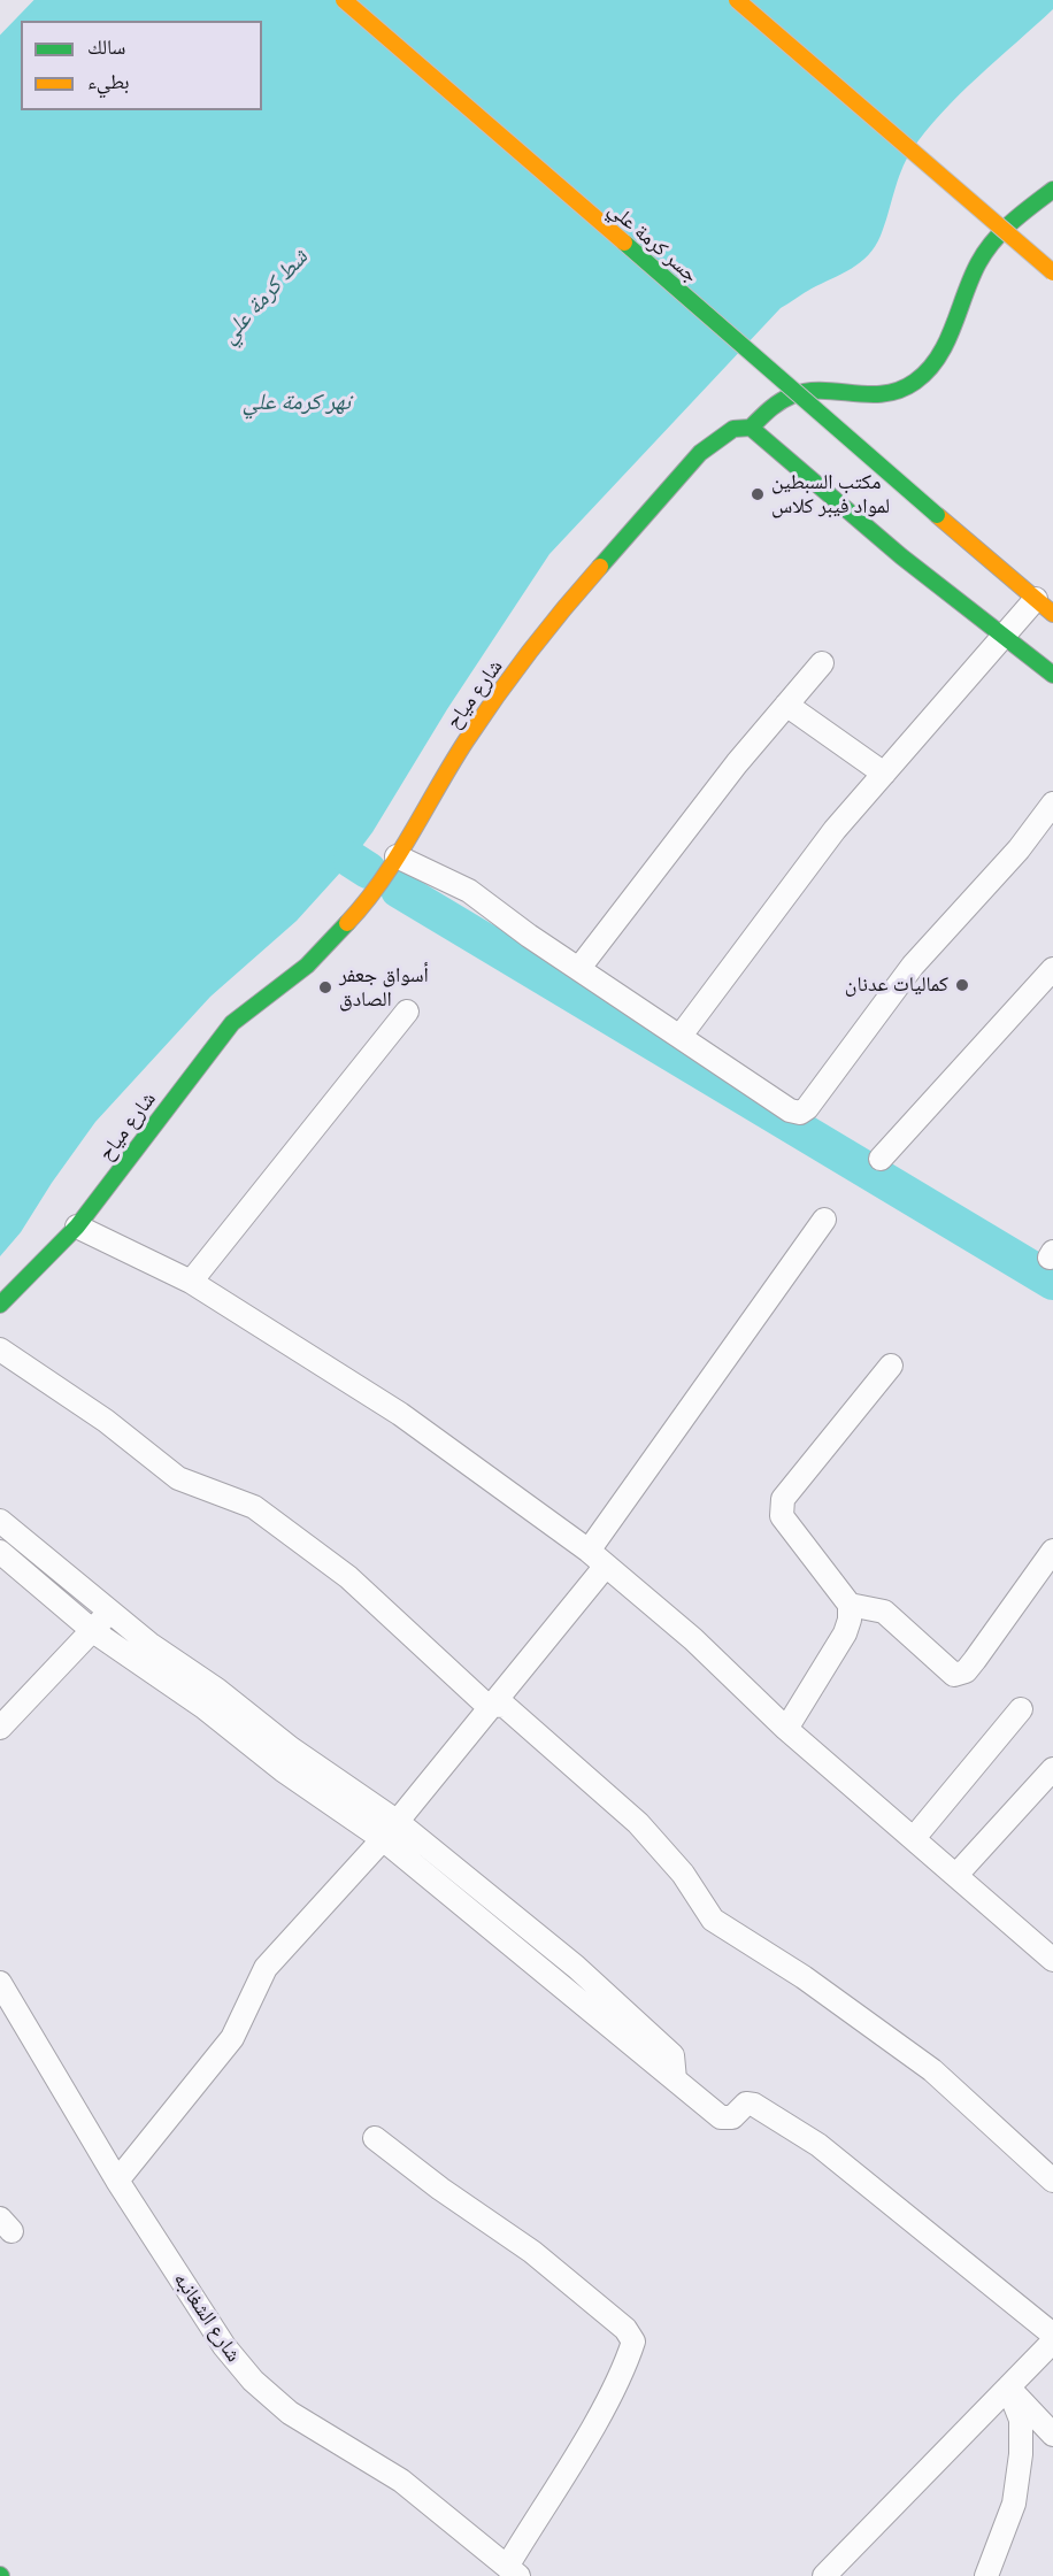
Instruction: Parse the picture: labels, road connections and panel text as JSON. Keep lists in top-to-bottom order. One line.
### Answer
{"streets":{"main road":["جسر كرمة علي","شارع مياح"],"street":["شارع الشغانبه"]},"water":["شط كرمة علي","نهر كرمة علي"],"places":["مكتب السبطين لمواد فيبر كلاس","كماليات عدنان","أسواق جعفر الصادق"],"legend":["سالك","بطيء"]}
